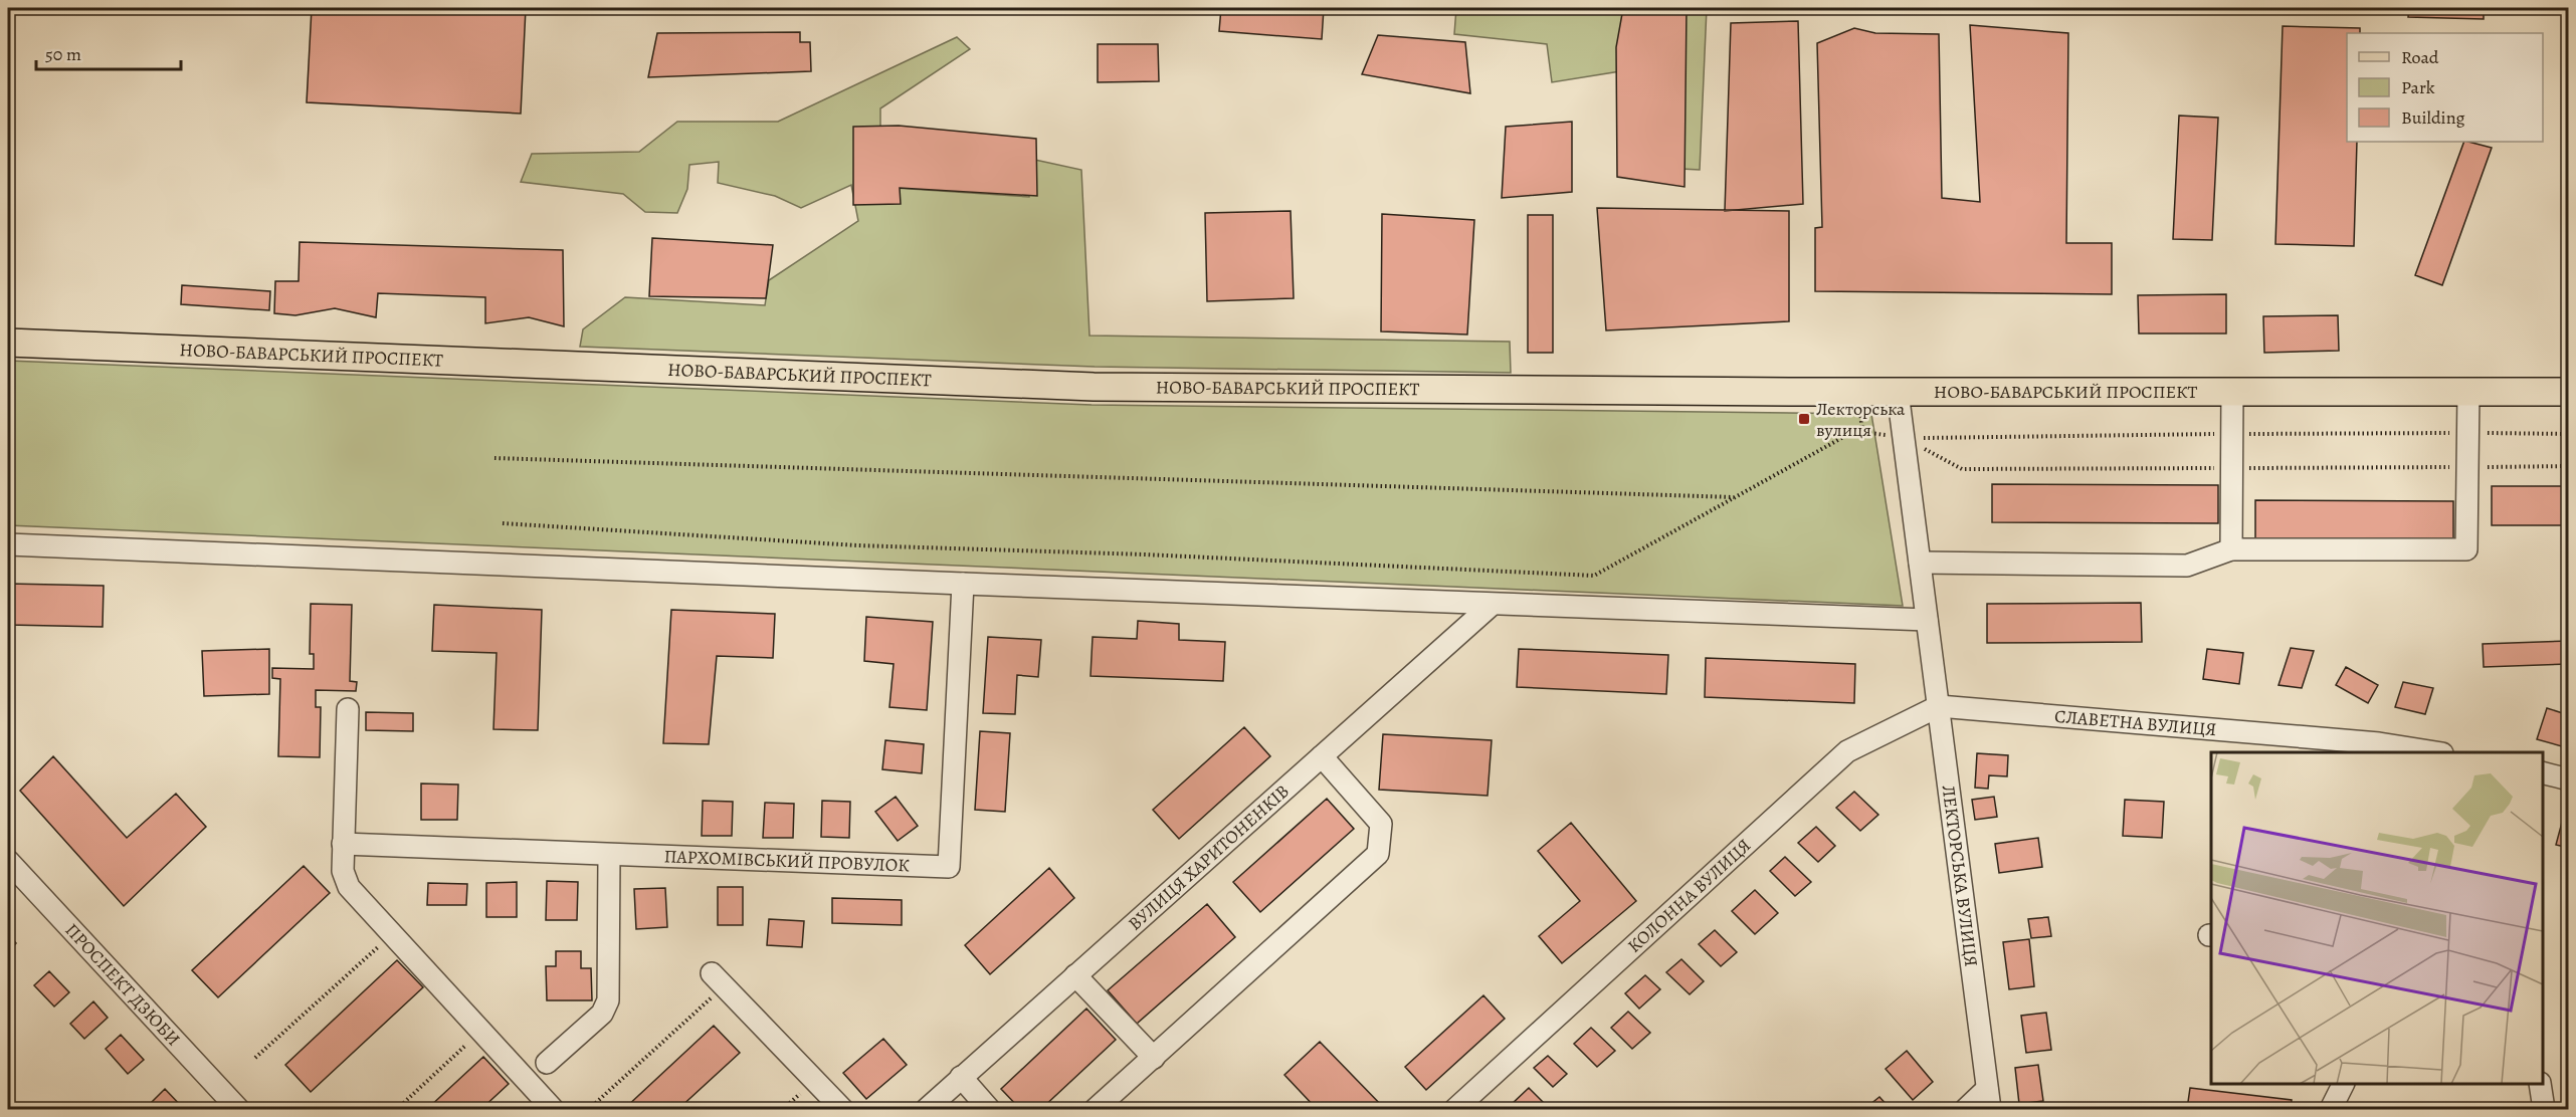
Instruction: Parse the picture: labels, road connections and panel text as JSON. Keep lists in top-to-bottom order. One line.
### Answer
{"streets":{"main road":["НОВО-БАВАРСЬКИЙ ПРОСПЕКТ"],"street":["СЛАВЕТНА ВУЛИЦЯ","ВУЛИЦЯ ХАРИТОНЕНКІВ","ПАРХОМІВСЬКИЙ ПРОВУЛОК","ЛЕКТОРСЬКА ВУЛИЦЯ","КОЛОННА ВУЛИЦЯ","ПРОСПЕКТ ДЗЮБИ"]},"crossings":[["НОВО-БАВАРСЬКИЙ ПРОСПЕКТ","ЛЕКТОРСЬКА ВУЛИЦЯ"],["СЛАВЕТНА ВУЛИЦЯ","ЛЕКТОРСЬКА ВУЛИЦЯ"],["СЛАВЕТНА ВУЛИЦЯ","КОЛОННА ВУЛИЦЯ"],["ЛЕКТОРСЬКА ВУЛИЦЯ","КОЛОННА ВУЛИЦЯ"]],"places":{"transit":["Лекторська вулиця"]},"legend":["Road","Park","Building"],"scale_bar":"50 m"}
